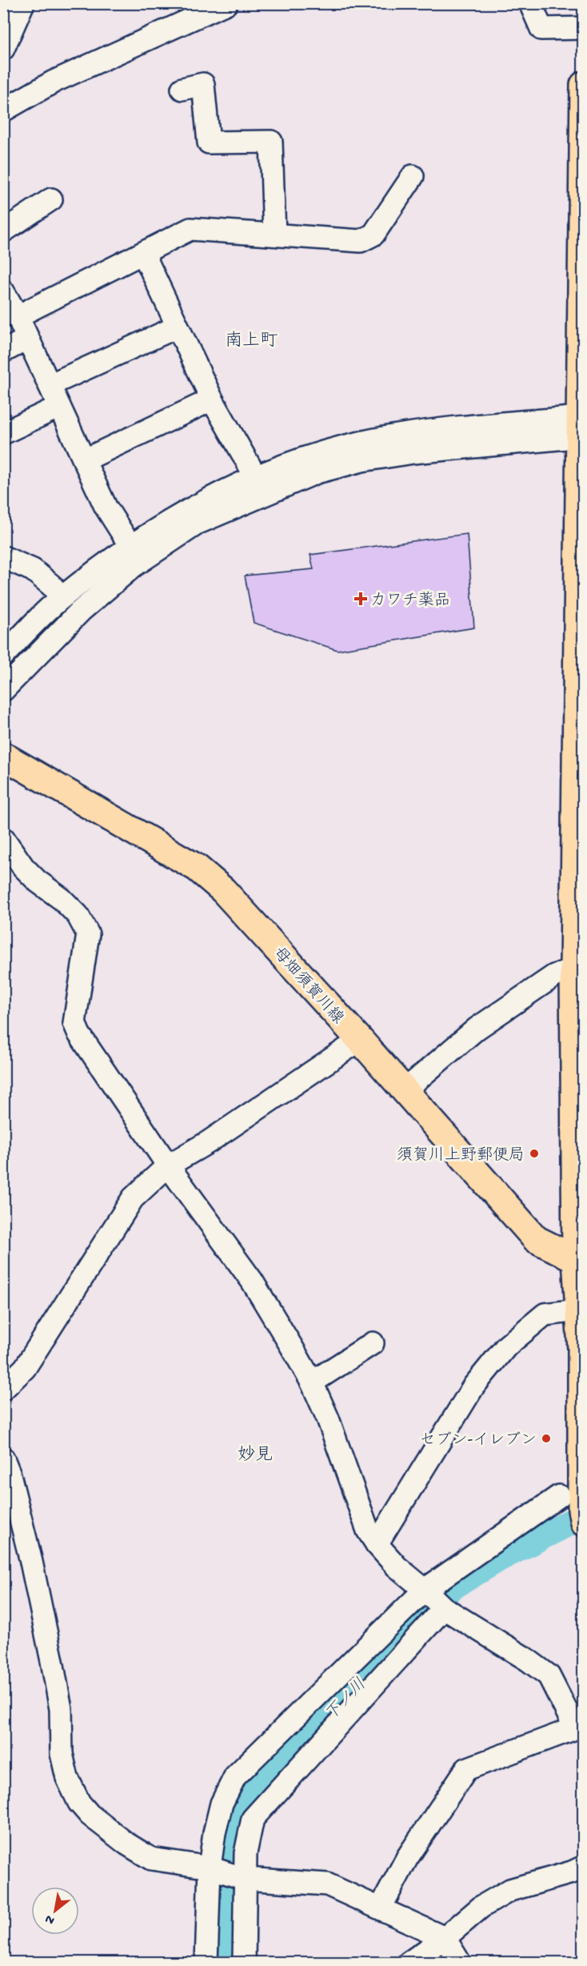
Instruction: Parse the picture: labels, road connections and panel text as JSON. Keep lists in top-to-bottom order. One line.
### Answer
{"streets":{"main road":["母畑須賀川線"]},"districts":["南上町","妙見"],"water":["下ノ川"],"places":{"health":["カワチ薬品"],"other":["須賀川上野郵便局","セブン-イレブン"]},"north":"bottom left"}
